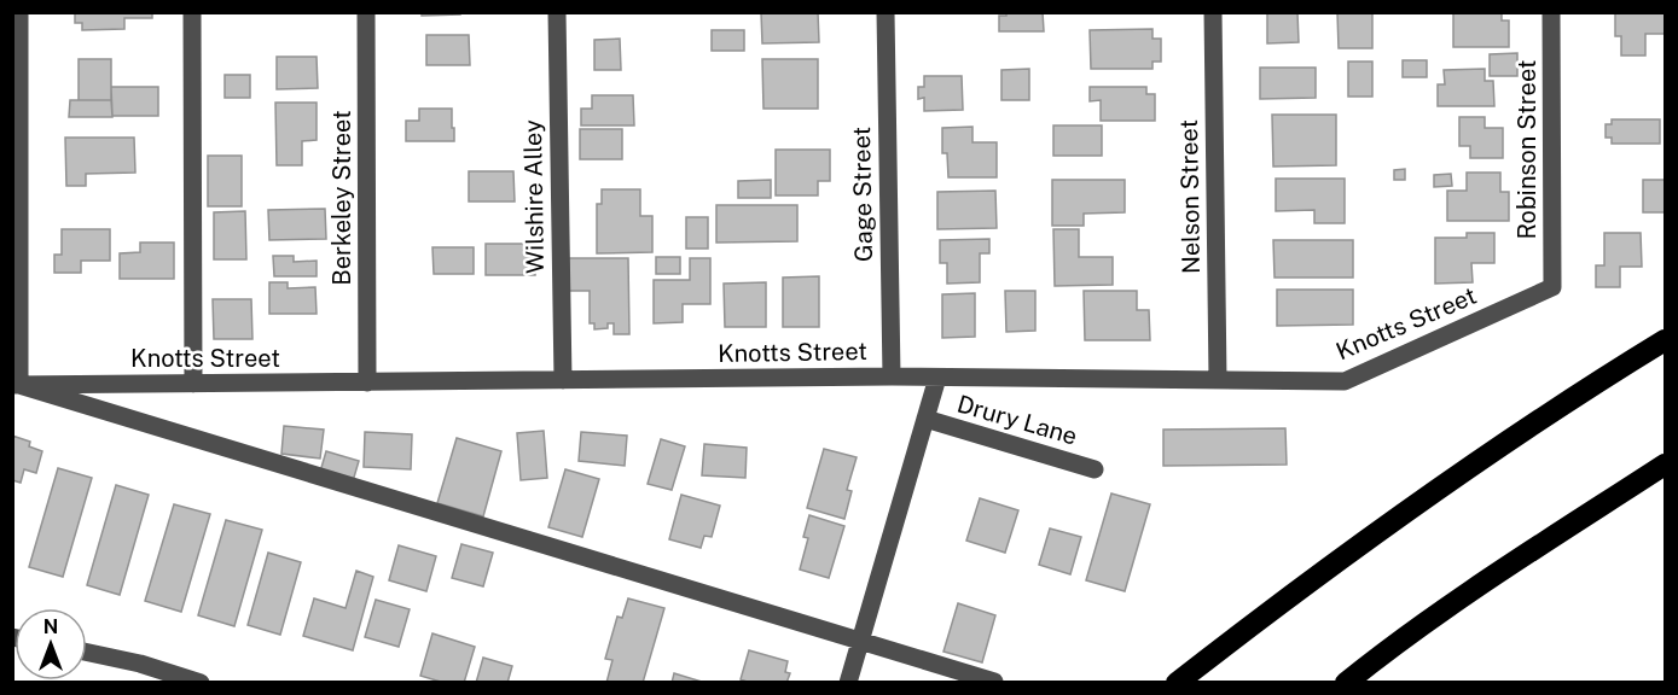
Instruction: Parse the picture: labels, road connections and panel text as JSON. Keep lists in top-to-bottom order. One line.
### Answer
{"streets":{"street":["Robinson Street","Gage Street","Wilshire Alley","Nelson Street","Berkeley Street","Knotts Street","Drury Lane"]},"crossings":[["Robinson Street","Knotts Street"],["Gage Street","Knotts Street"],["Wilshire Alley","Knotts Street"],["Nelson Street","Knotts Street"],["Berkeley Street","Knotts Street"]],"north":"top"}
